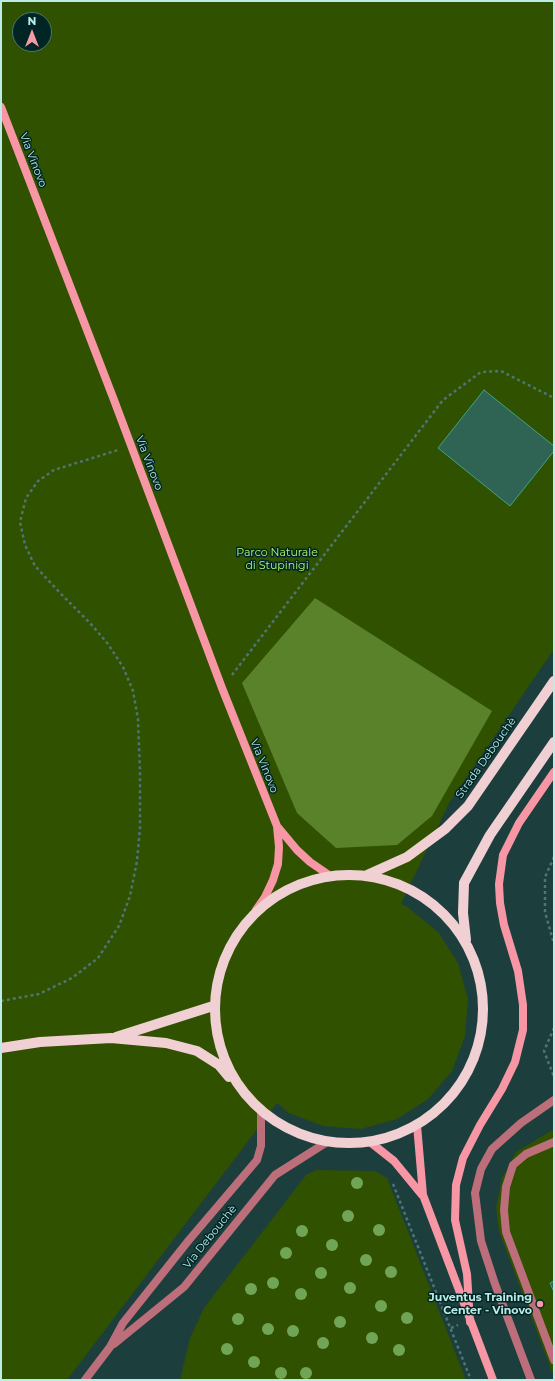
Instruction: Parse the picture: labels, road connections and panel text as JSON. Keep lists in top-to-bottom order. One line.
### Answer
{"streets":{"main road":["Via Vinovo","Strada Debouchè"],"street":["Via Debouchè"]},"parks":["Parco Naturale di Stupinigi"],"places":["Juventus Training Center - Vinovo"],"north":"top"}
